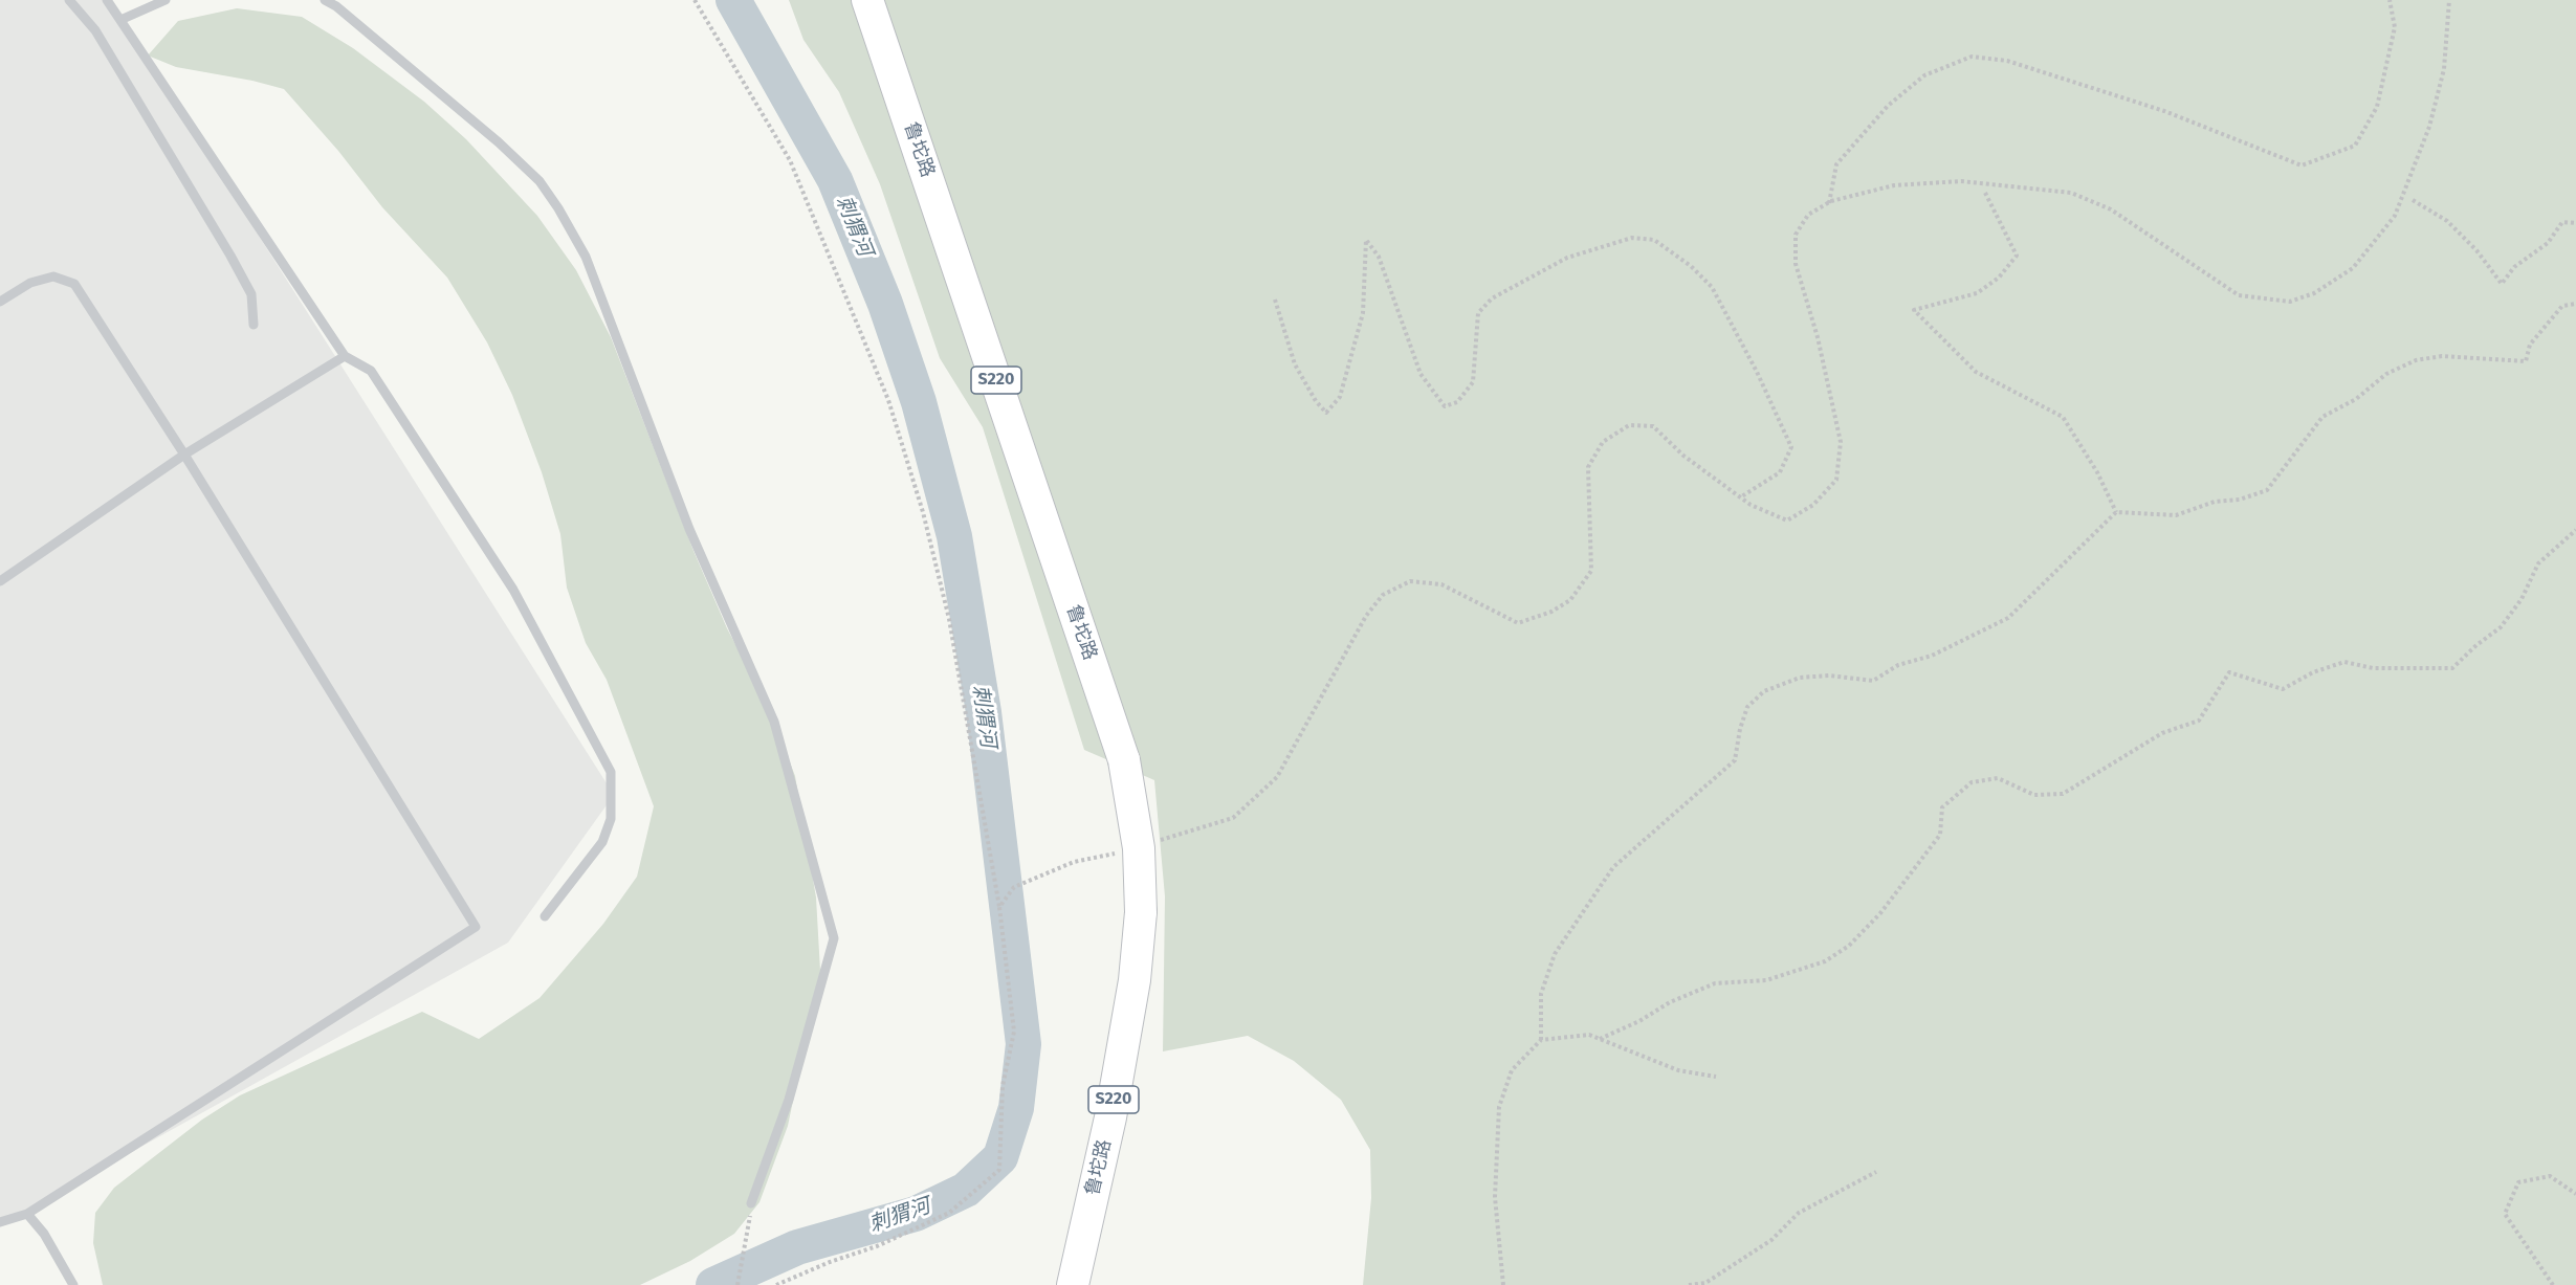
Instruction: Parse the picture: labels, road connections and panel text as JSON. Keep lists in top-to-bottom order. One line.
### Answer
{"streets":{"main road":["鲁坨路","S220"]},"water":["刺猬河"]}
